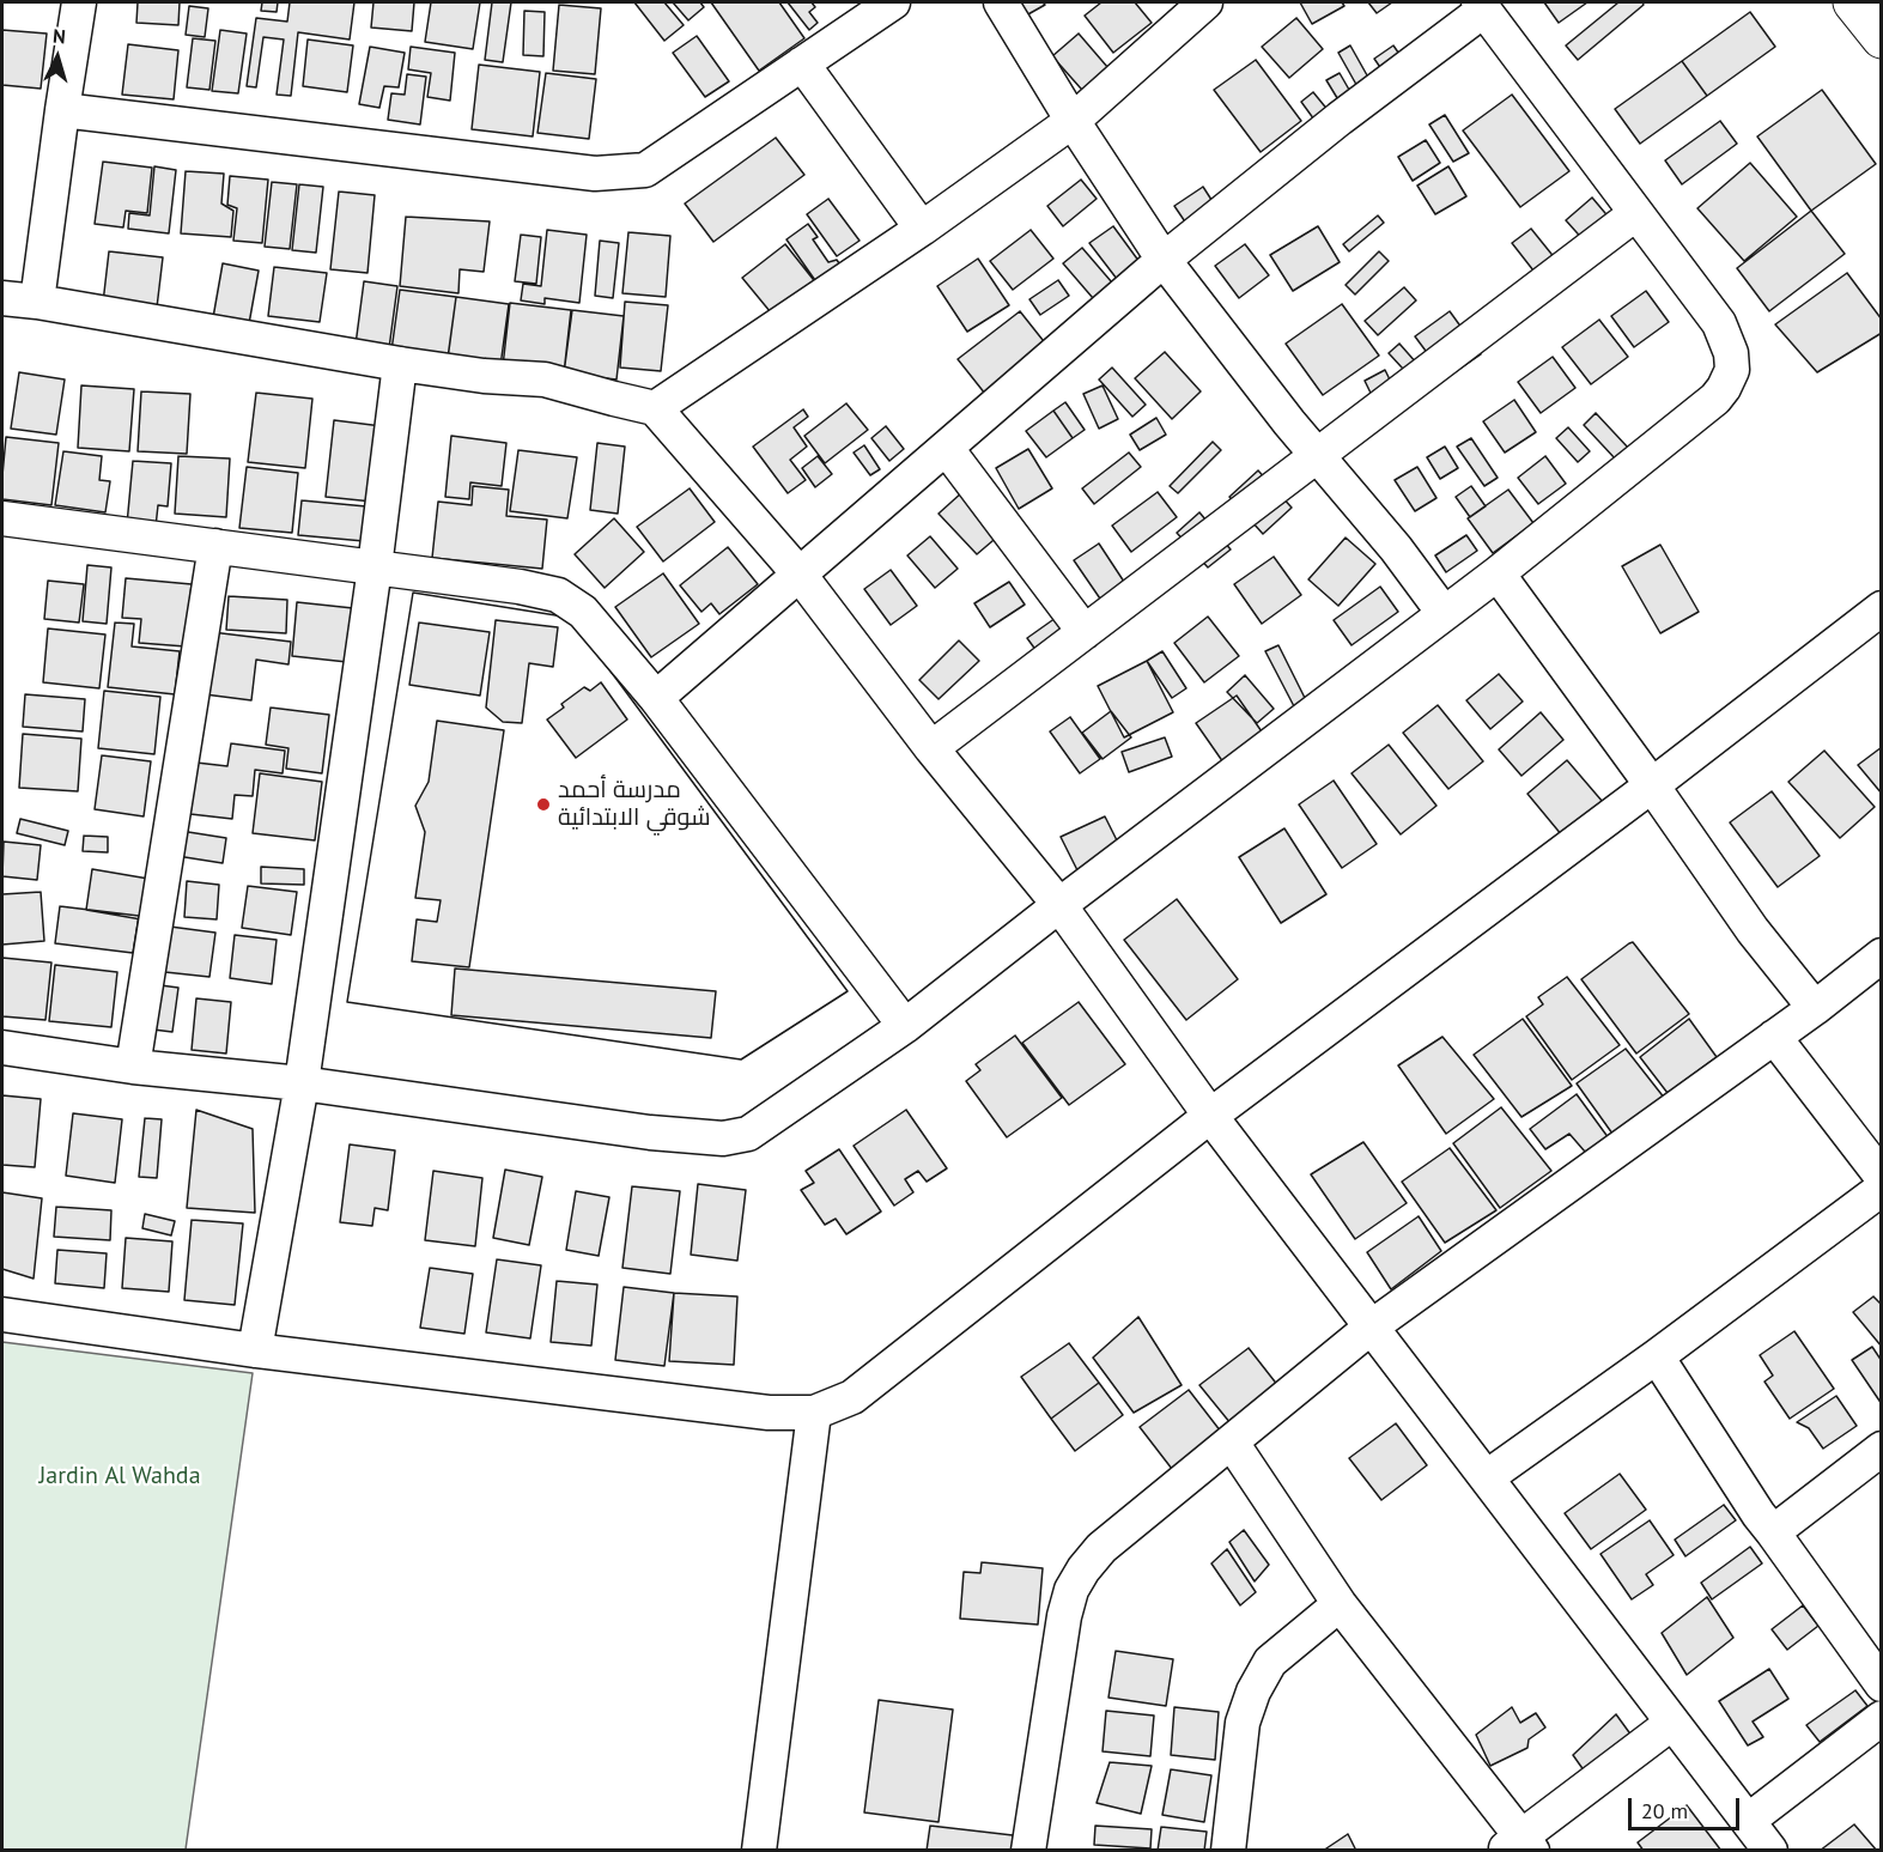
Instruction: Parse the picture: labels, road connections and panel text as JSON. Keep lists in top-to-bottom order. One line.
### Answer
{"parks":["Jardin Al Wahda"],"places":["مدرسة أحمد شوقي الابتدائية"],"scale_bar":"20 m","north":"top"}
